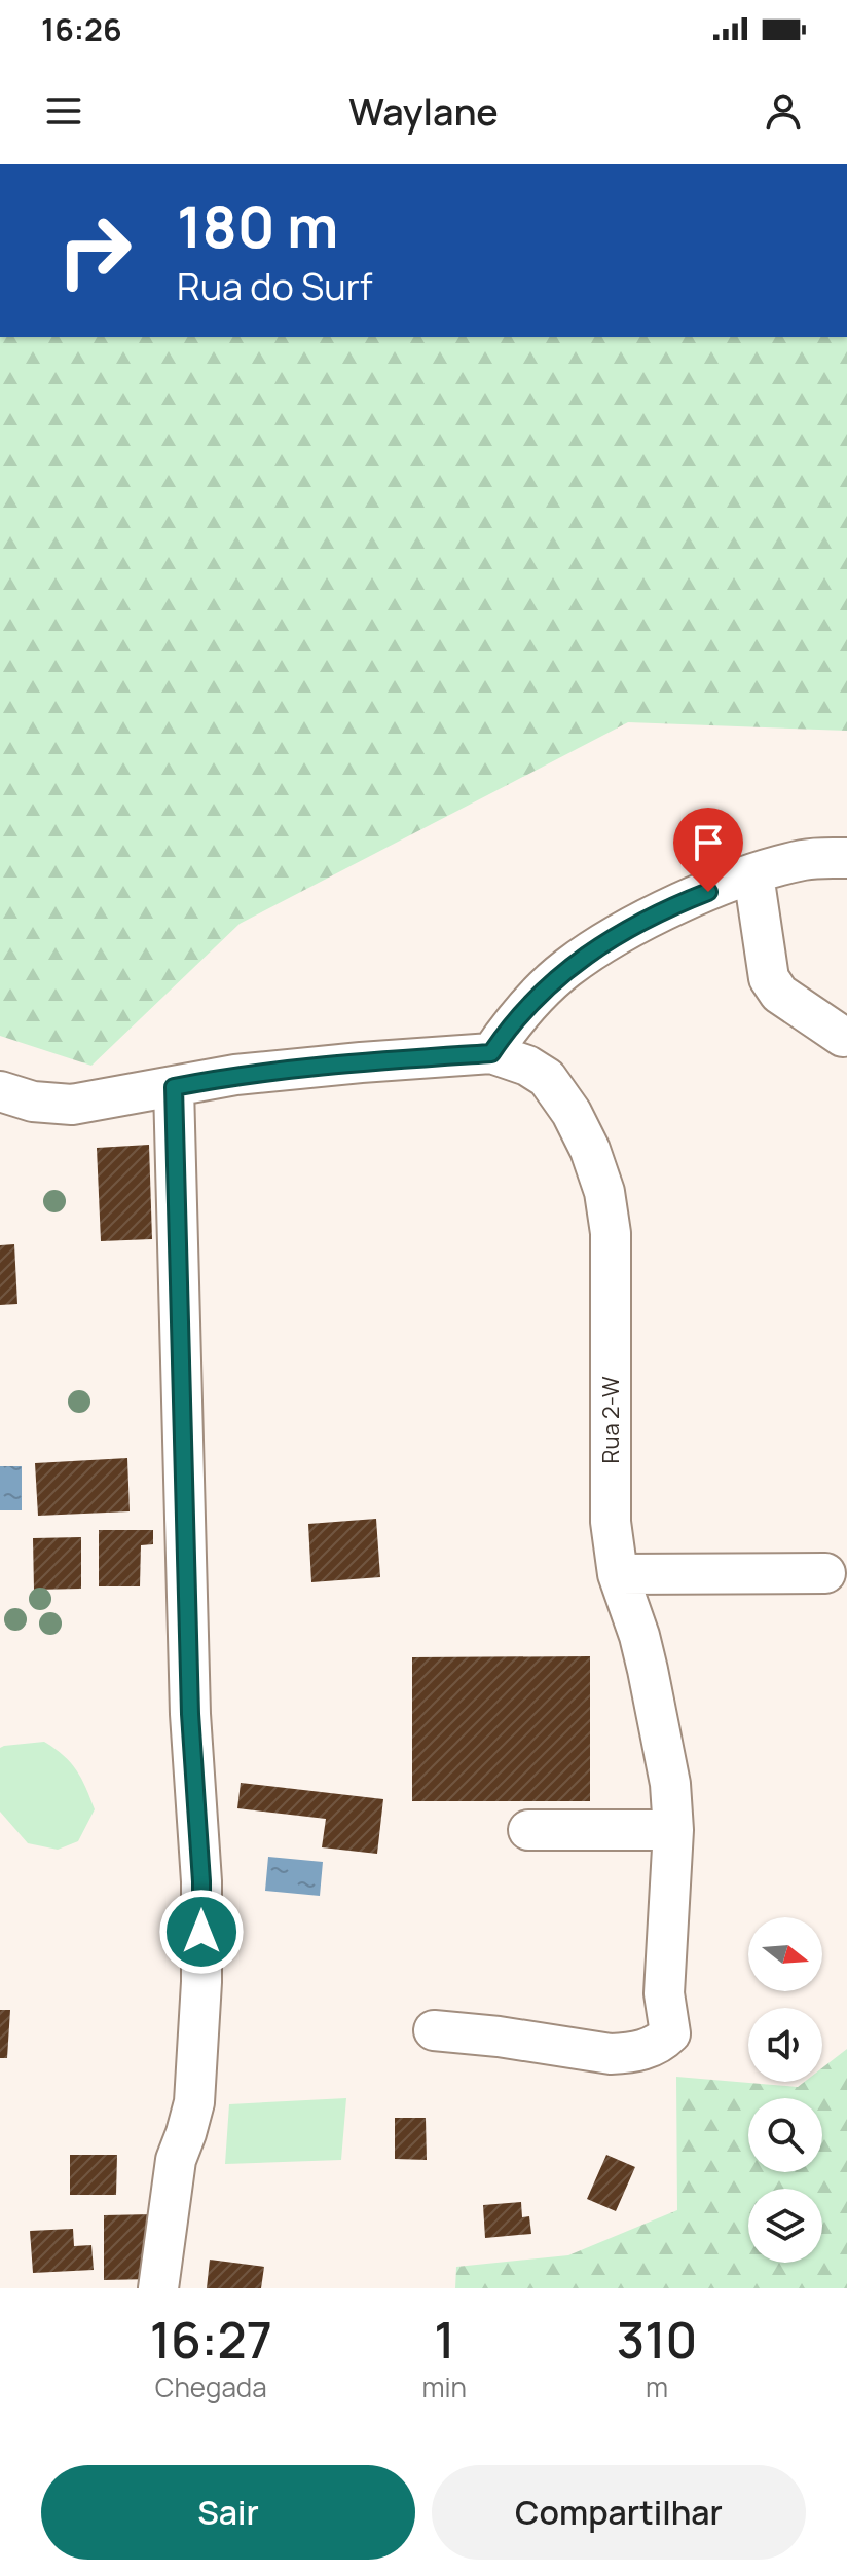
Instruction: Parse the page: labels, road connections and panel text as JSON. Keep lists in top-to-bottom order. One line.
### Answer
{"streets":{"street":["Rua 2-W"]},"north":"right","page":{"status":"16:26","header":"Waylane","turn":["180 m","Rua do Surf"],"eta":["16:27","Chegada","1","min","310","m"],"buttons":["Sair","Compartilhar"]}}
